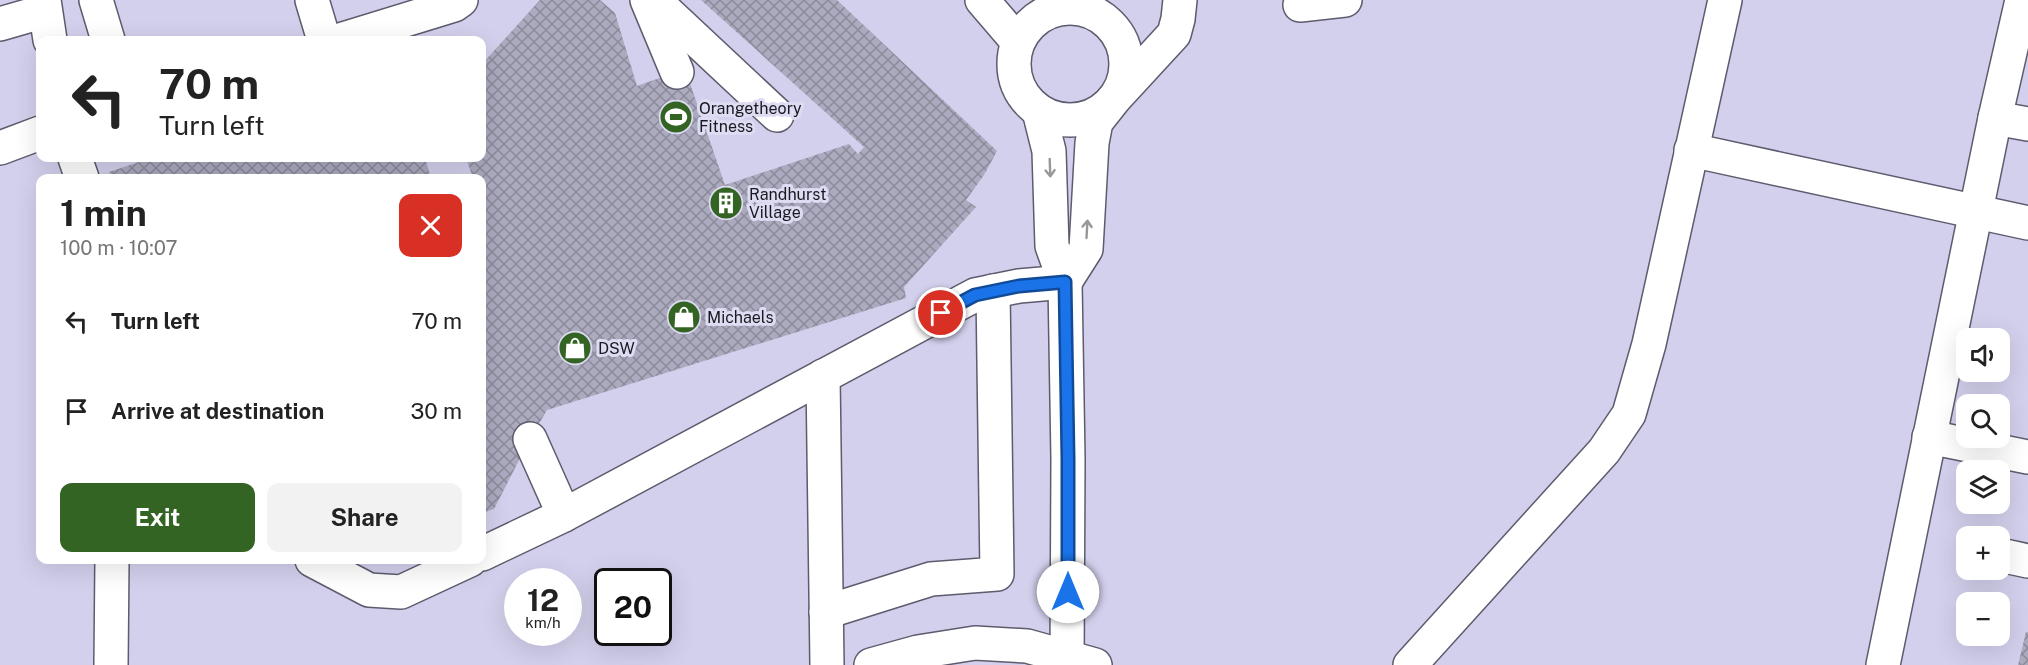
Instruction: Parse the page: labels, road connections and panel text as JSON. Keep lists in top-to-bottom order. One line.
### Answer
{"places":{"sports":["Orangetheory Fitness"],"building":["Randhurst Village"],"shop":["Michaels","DSW"]},"page":{"turn":["70 m","Turn left"],"heading":["1 min","100 m · 10:07"],"list":[{"name":"Turn left","value":"70 m"},{"name":"Arrive at destination","value":"30 m"}],"map_buttons":["+","−"],"buttons":["Exit","Share"],"speed":"12 km/h","limit":"20"}}
